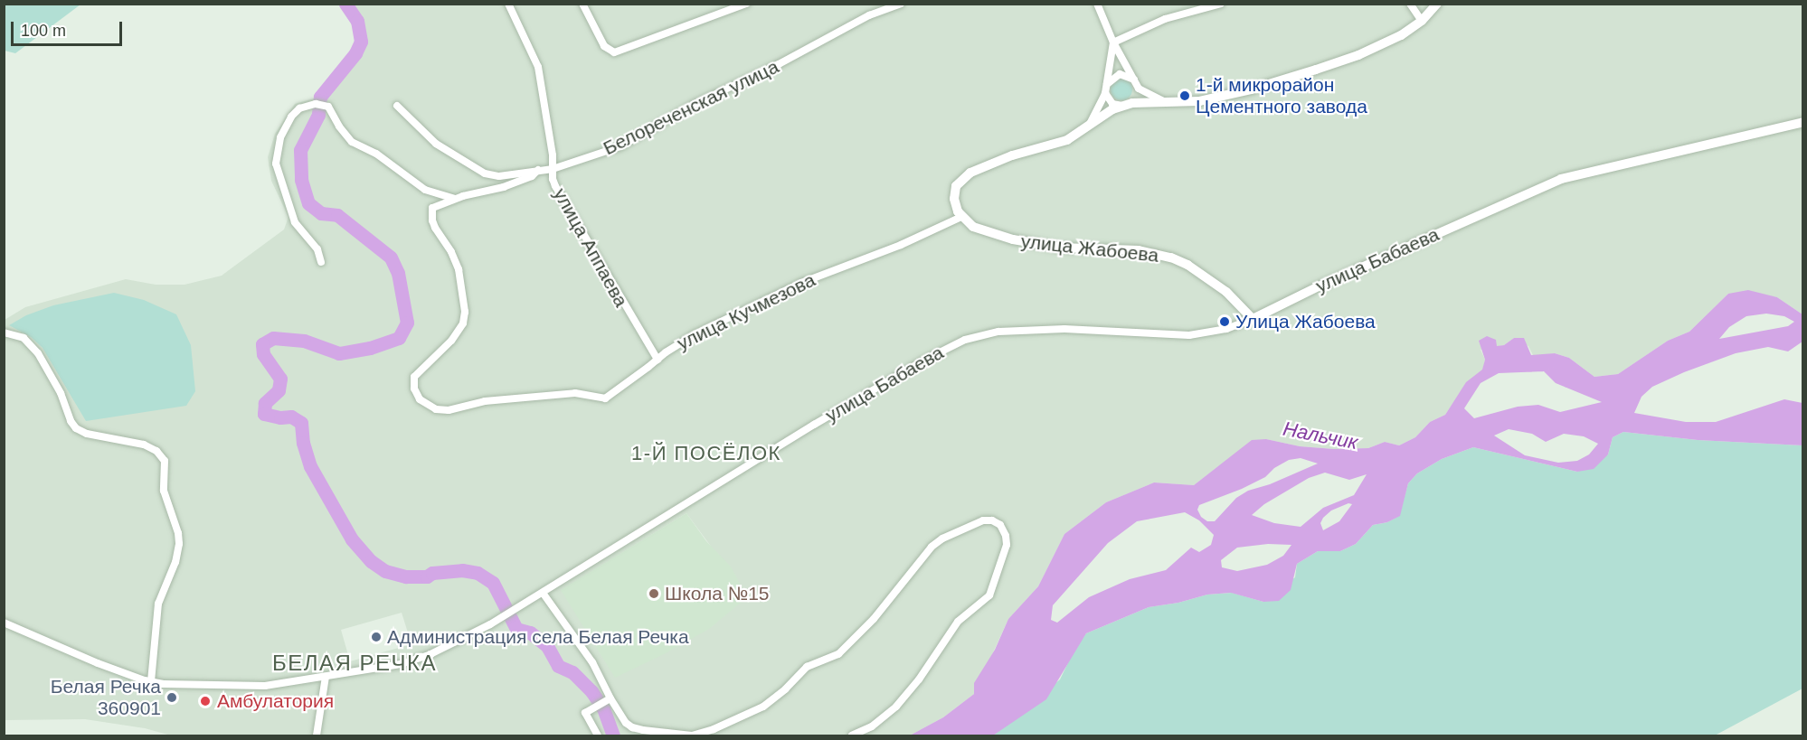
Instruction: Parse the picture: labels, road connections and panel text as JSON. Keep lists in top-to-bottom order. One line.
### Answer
{"streets":{"street":["Белореченская улица","улица Аппаева","улица Жабоева","улица Бабаева","улица Кучмезова"]},"crossings":[["Белореченская улица","улица Аппаева"],["Белореченская улица","улица Кучмезова"],["улица Аппаева","улица Кучмезова"],["улица Жабоева","улица Бабаева"],["улица Жабоева","улица Кучмезова"]],"districts":["1-Й ПОСЁЛОК","БЕЛАЯ РЕЧКА"],"water":["Нальчик"],"places":["1-й микрорайон Цементного завода","Улица Жабоева","Школа №15","Администрация села Белая Речка","Белая Речка 360901","Амбулатория"],"scale_bar":"100 m"}
